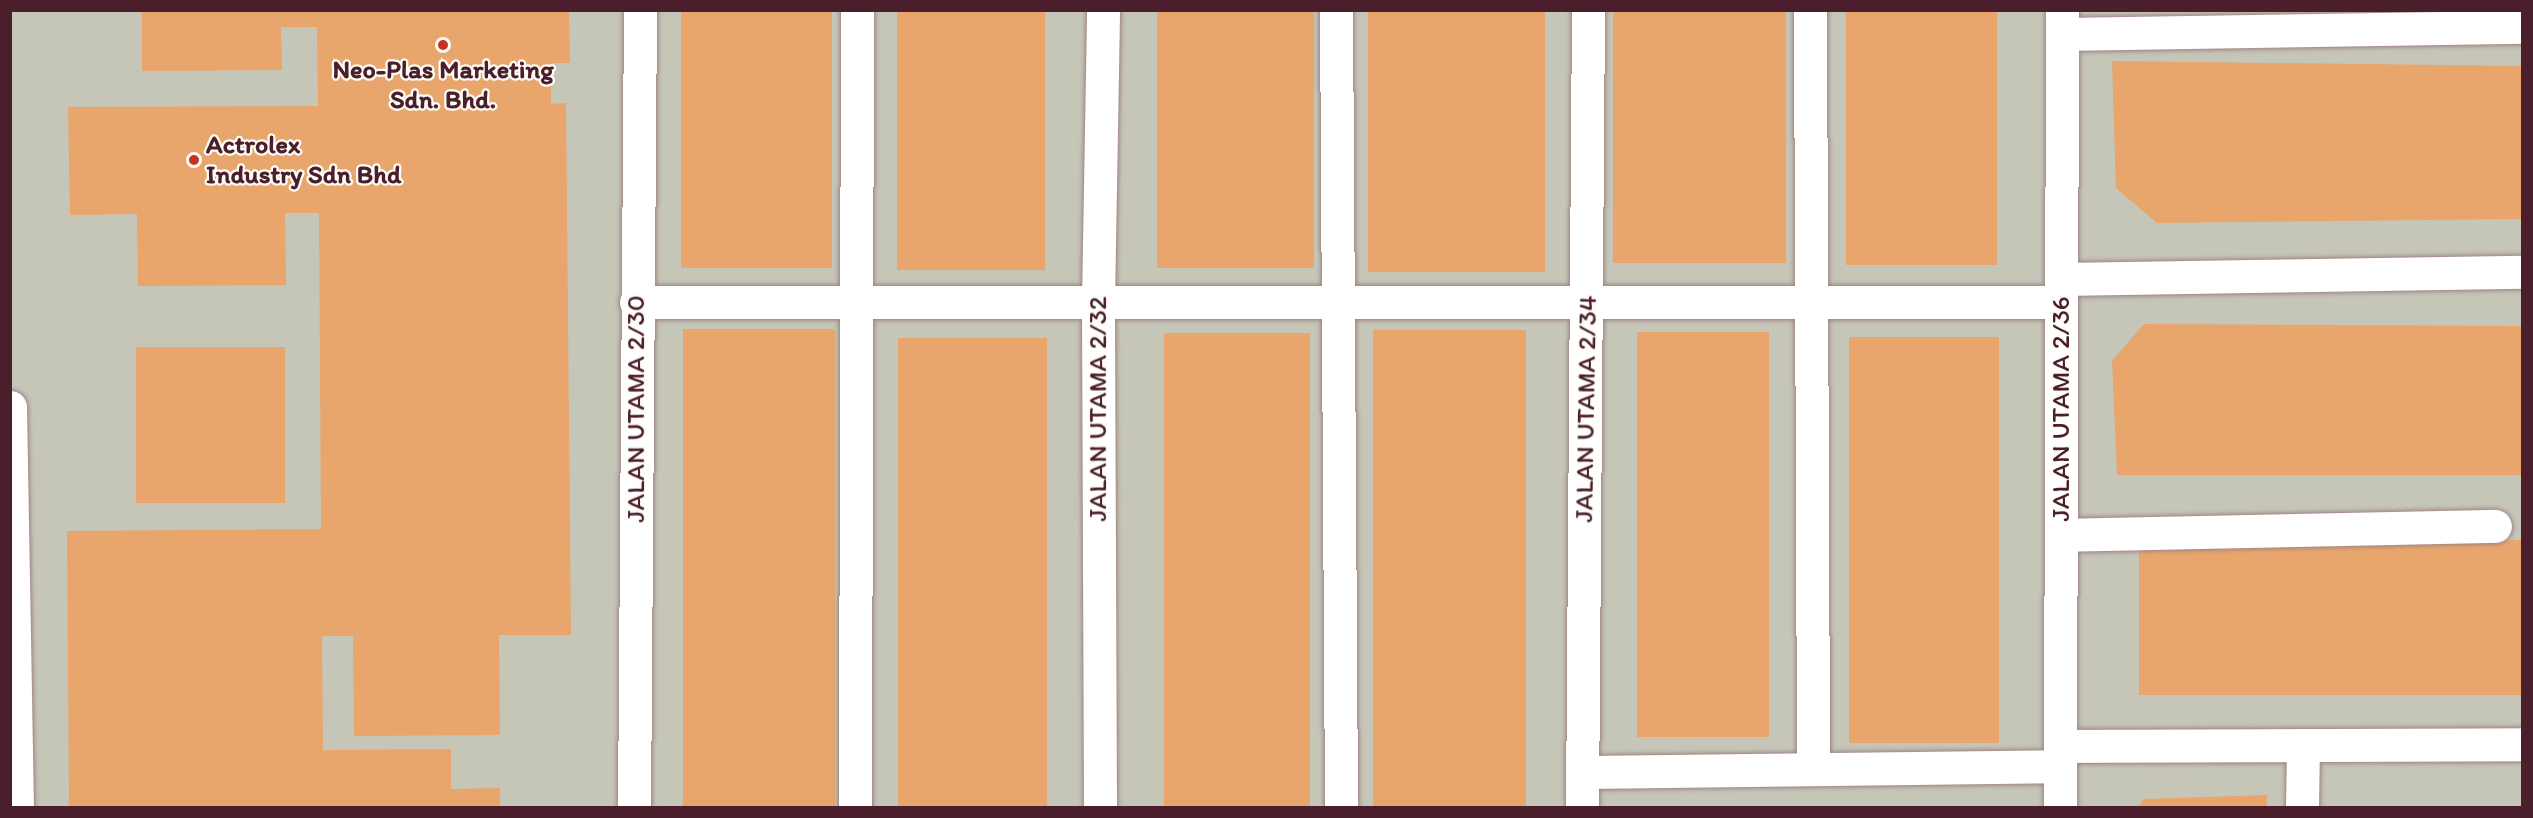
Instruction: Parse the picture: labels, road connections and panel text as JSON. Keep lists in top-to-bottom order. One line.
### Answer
{"streets":{"street":["JALAN UTAMA 2/30","JALAN UTAMA 2/32","JALAN UTAMA 2/34","JALAN UTAMA 2/36"]},"places":["Neo-Plas Marketing Sdn. Bhd.","Actrolex Industry Sdn Bhd"]}
